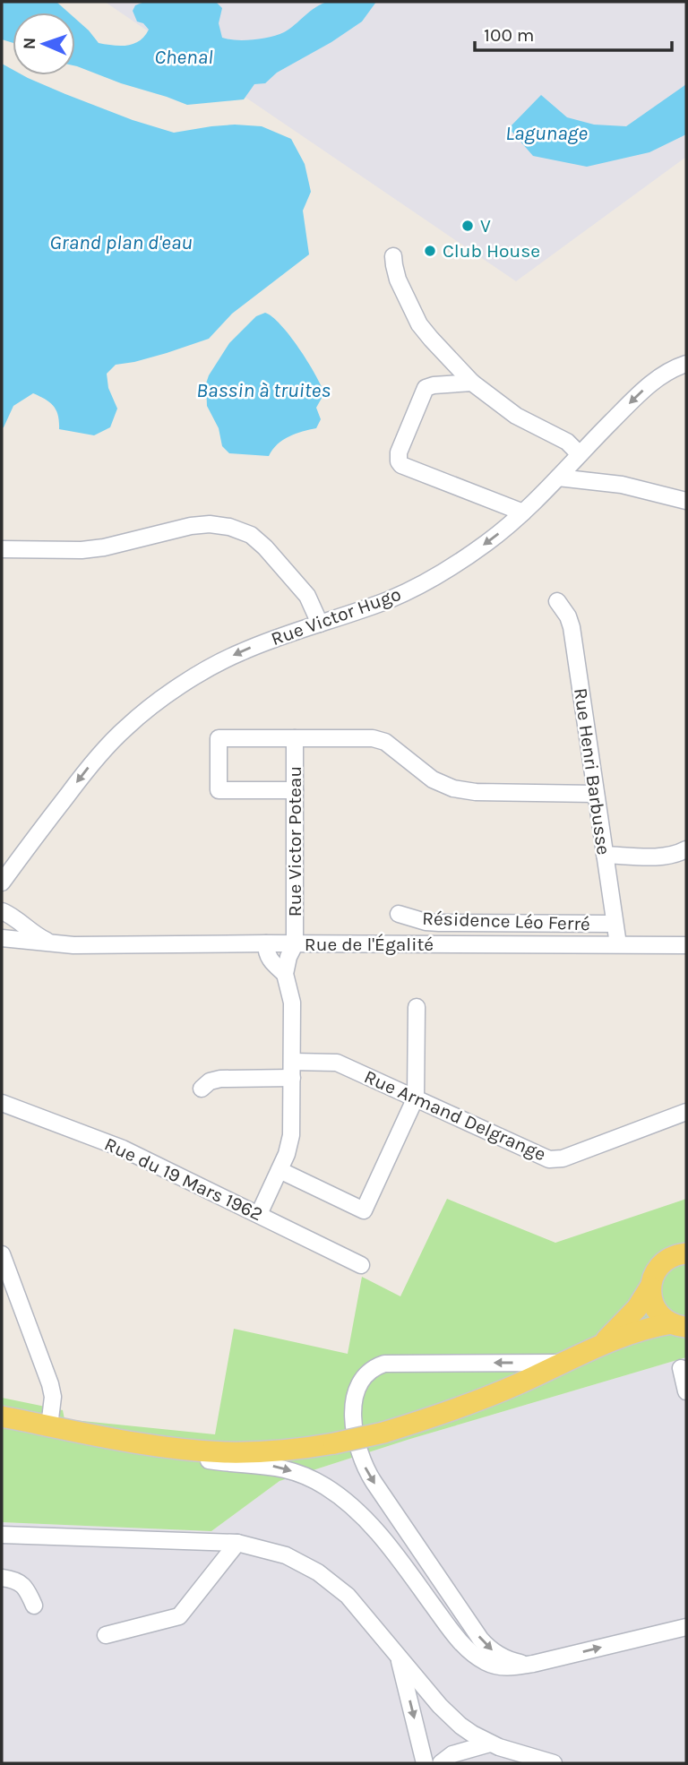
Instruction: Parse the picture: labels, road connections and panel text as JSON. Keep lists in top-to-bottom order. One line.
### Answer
{"streets":{"street":["Rue Victor Hugo","Rue Henri Barbusse","Rue Victor Poteau","Résidence Léo Ferré","Rue de l'Égalité","Rue Armand Delgrange","Rue du 19 Mars 1962"]},"crossings":[["Rue Henri Barbusse","Résidence Léo Ferré"],["Rue Henri Barbusse","Rue de l'Égalité"],["Rue Victor Poteau","Rue de l'Égalité"]],"one_way":["Rue Victor Hugo"],"water":["Chenal","Lagunage","Grand plan d'eau","Bassin à truites"],"places":["V","Club House"],"scale_bar":"100 m","north":"left"}
